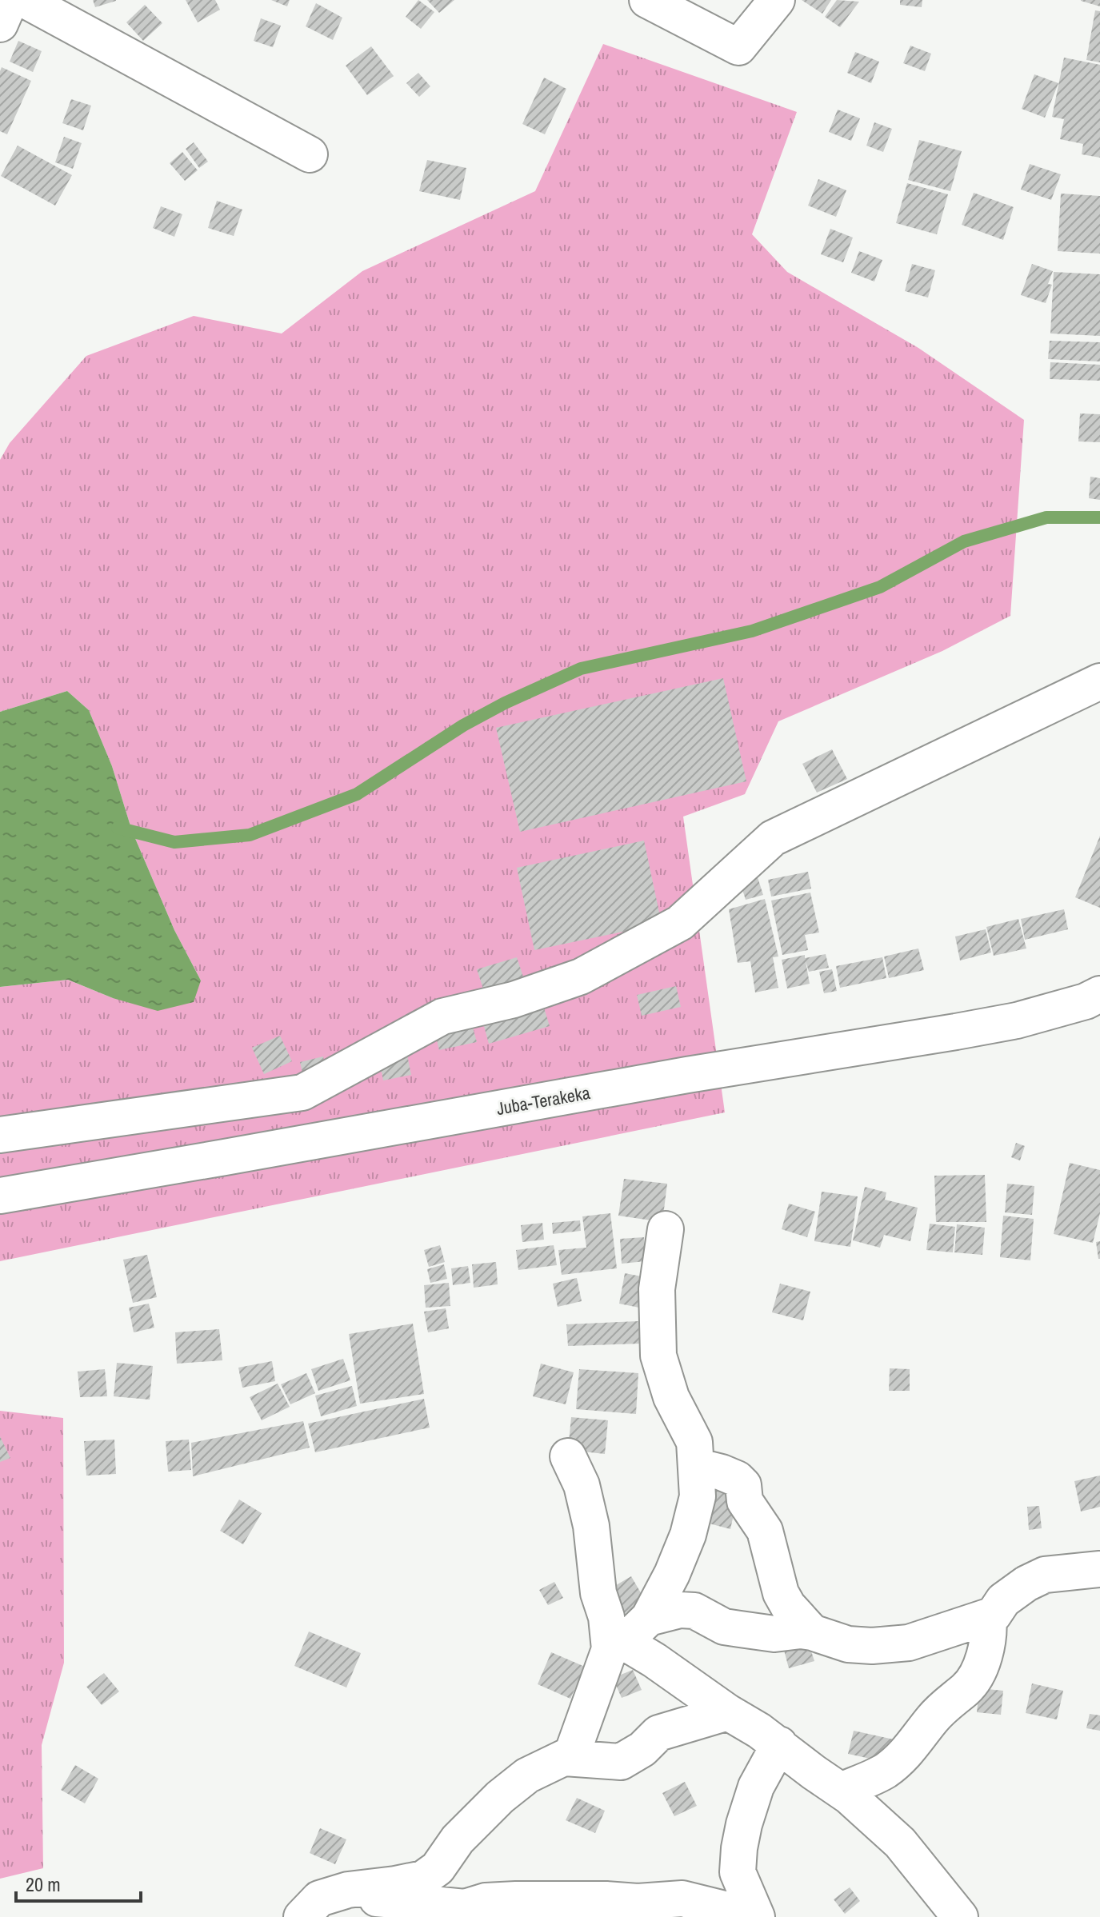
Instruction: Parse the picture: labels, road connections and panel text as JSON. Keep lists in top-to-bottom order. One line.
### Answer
{"streets":{"street":["Juba-Terakeka"]},"scale_bar":"20 m"}
